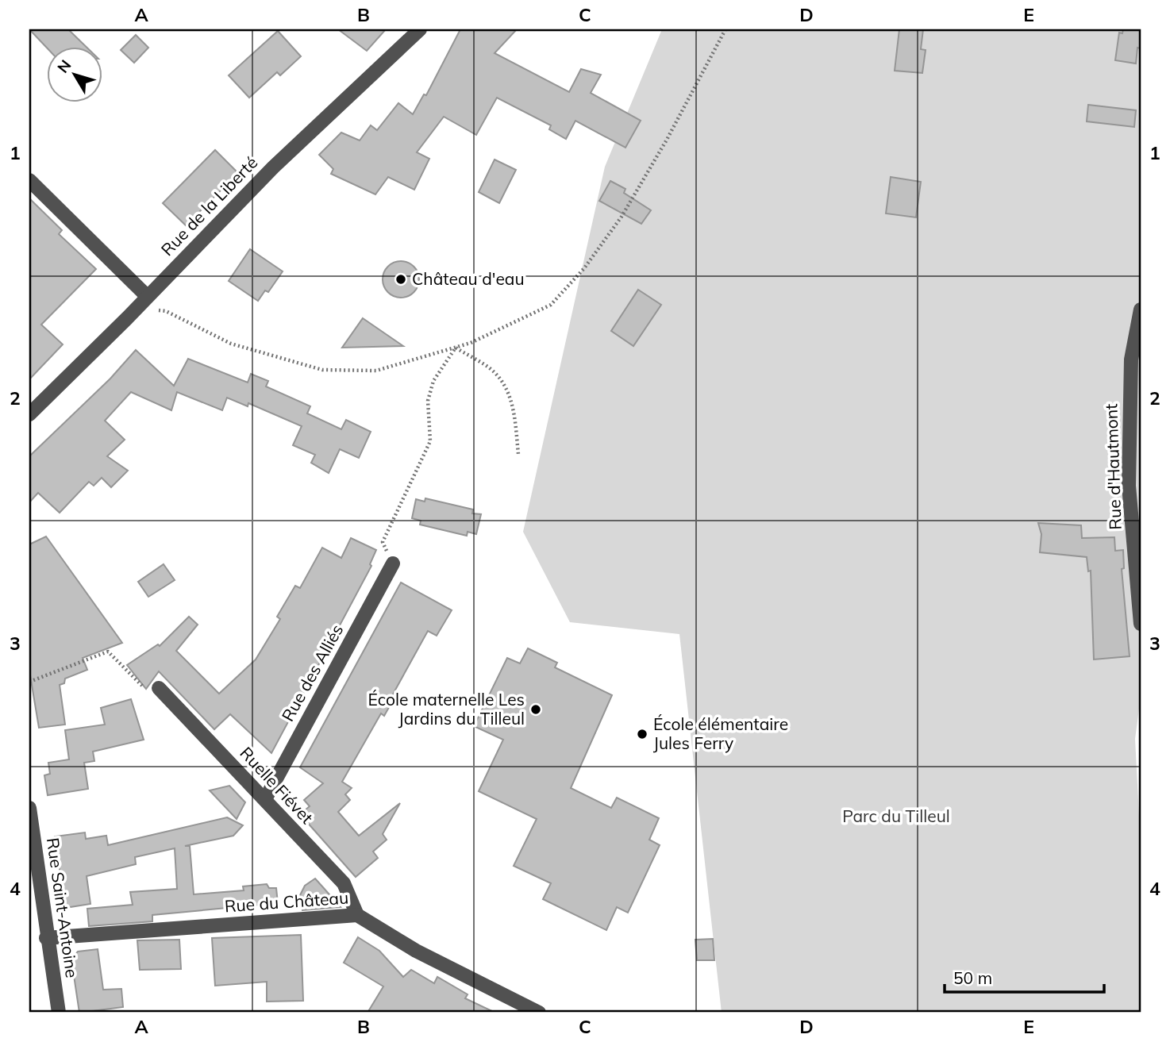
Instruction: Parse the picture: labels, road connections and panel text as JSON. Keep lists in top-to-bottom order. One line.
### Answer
{"streets":{"street":["Rue de la Liberté","Rue d'Hautmont","Rue des Alliés","Ruelle Fiévet","Rue du Château","Rue Saint-Antoine"]},"crossings":[["Rue des Alliés","Ruelle Fiévet"],["Ruelle Fiévet","Rue du Château"],["Rue du Château","Rue Saint-Antoine"]],"parks":["Parc du Tilleul"],"places":["Château d'eau","École maternelle Les Jardins du Tilleul","École élémentaire Jules Ferry"],"scale_bar":"50 m","north":"top left","grid":{"columns":["A","B","C","D","E"],"rows":["1","2","3","4"]}}
